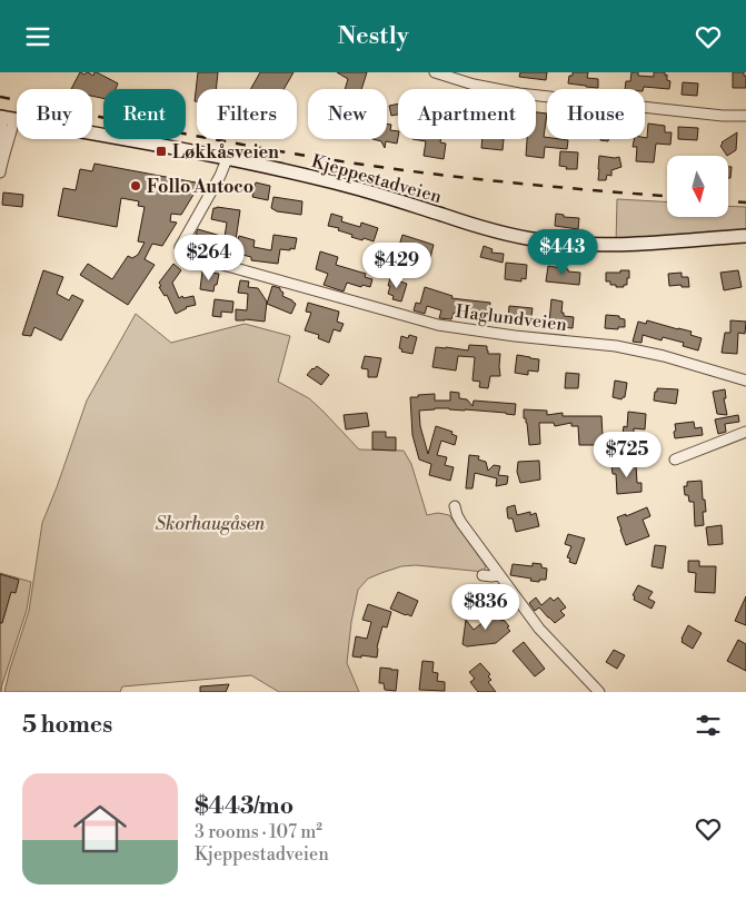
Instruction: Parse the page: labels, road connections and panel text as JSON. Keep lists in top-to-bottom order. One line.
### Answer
{"streets":{"main road":["Kjeppestadveien"],"street":["Haglundveien"]},"crossings":[["Kjeppestadveien","Haglundveien"]],"parks":["Skorhaugåsen"],"places":{"transit":["Løkkåsveien"],"other":["Follo Autoco"]},"north":"bottom","page":{"header":"Nestly","chip":["Buy","Rent","Filters","New","Apartment","House"],"price":["$443","$264","$429","$725","$836"],"heading":"5 homes","list":[{"name":"$443/mo","note":"3 rooms · 107 m² · Kjeppestadveien"}]}}
